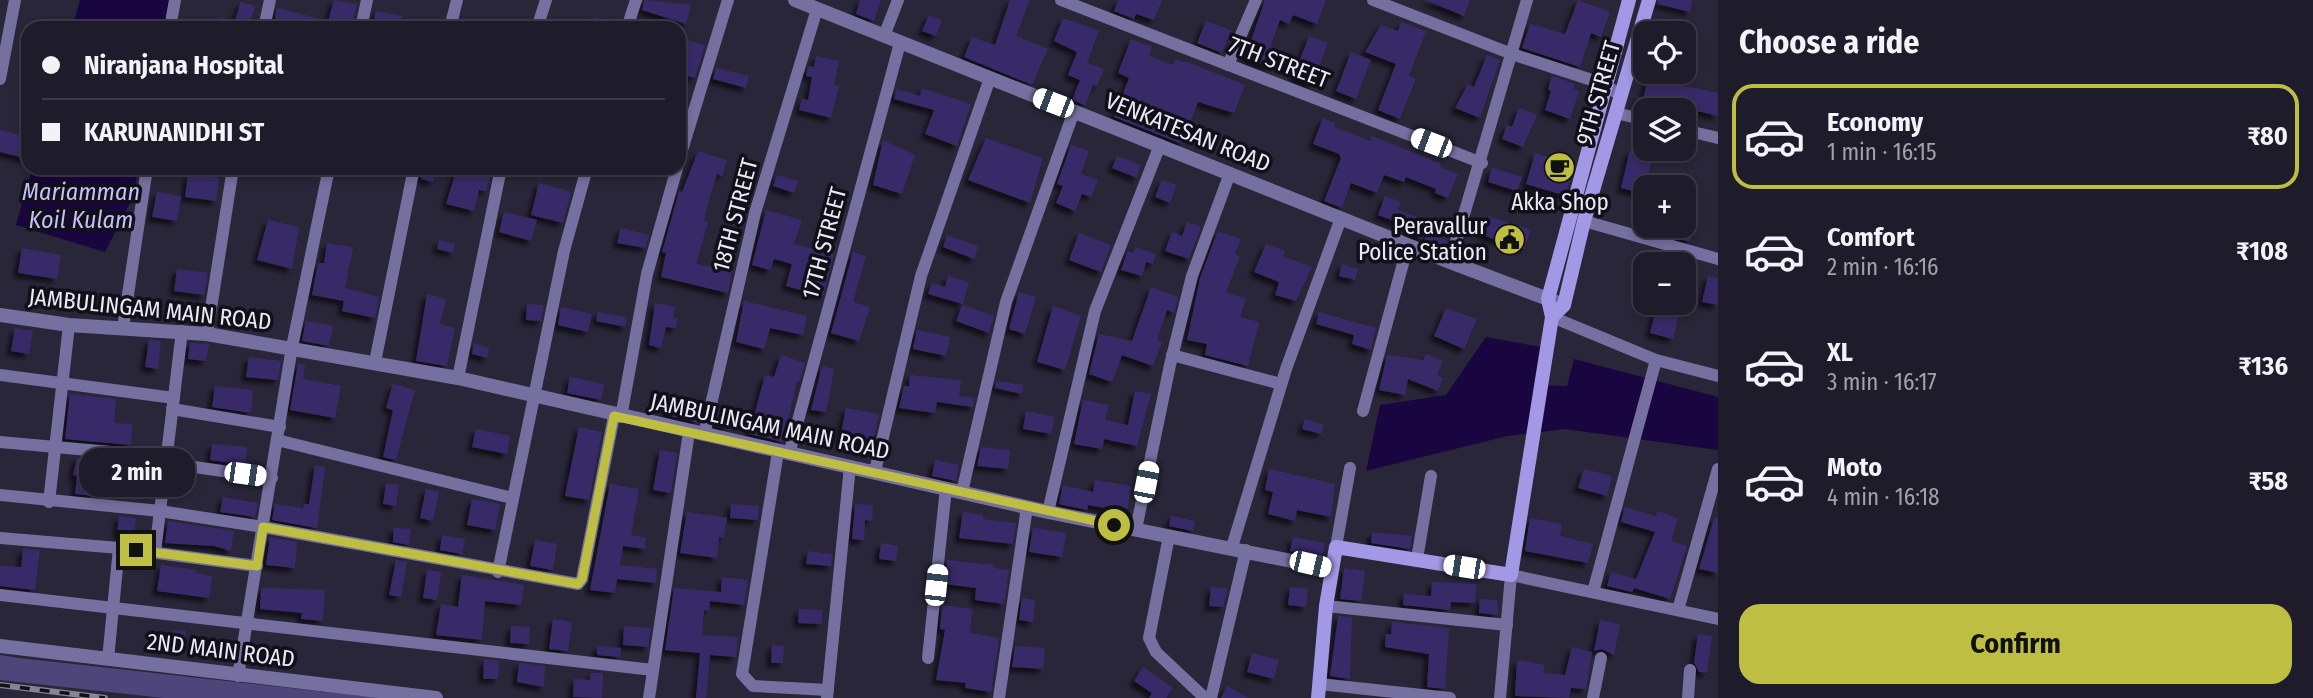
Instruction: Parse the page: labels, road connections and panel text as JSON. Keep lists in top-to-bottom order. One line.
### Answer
{"streets":{"main road":["9TH STREET"],"street":["7TH STREET","VENKATESAN ROAD","18TH STREET","17TH STREET","JAMBULINGAM MAIN ROAD","2ND MAIN ROAD"]},"crossings":[["9TH STREET","VENKATESAN ROAD"],["VENKATESAN ROAD","18TH STREET"],["VENKATESAN ROAD","17TH STREET"],["18TH STREET","JAMBULINGAM MAIN ROAD"],["17TH STREET","JAMBULINGAM MAIN ROAD"]],"water":["Mariamman Koil Kulam"],"places":{"cafe":["Akka Shop"],"public building":["Peravallur Police Station"]},"page":{"heading":"Choose a ride","map_buttons":["+","−"],"banner":["Niranjana Hospital","KARUNANIDHI ST"],"list":[{"name":"Economy","note":"1 min · 16:15","value":"₹80"},{"name":"Comfort","note":"2 min · 16:16","value":"₹108"},{"name":"XL","note":"3 min · 16:17","value":"₹136"},{"name":"Moto","note":"4 min · 16:18","value":"₹58"}],"bubble":"2 min","buttons":"Confirm"}}
